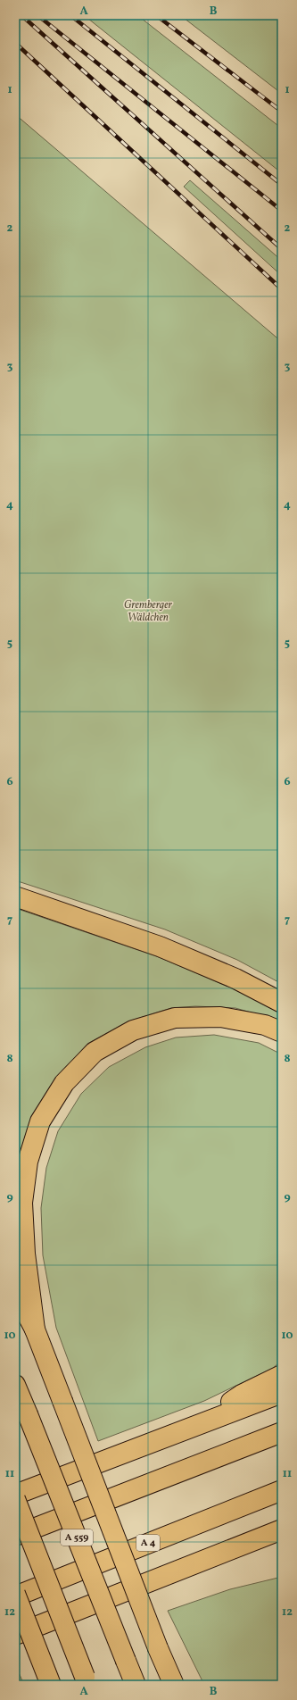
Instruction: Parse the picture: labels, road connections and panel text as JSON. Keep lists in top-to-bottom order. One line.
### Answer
{"streets":{"highway":["A 559","A 4"]},"parks":["Gremberger Wäldchen"],"grid":{"columns":["A","B"],"rows":["1","2","3","4","5","6","7","8","9","10","11","12"]}}
